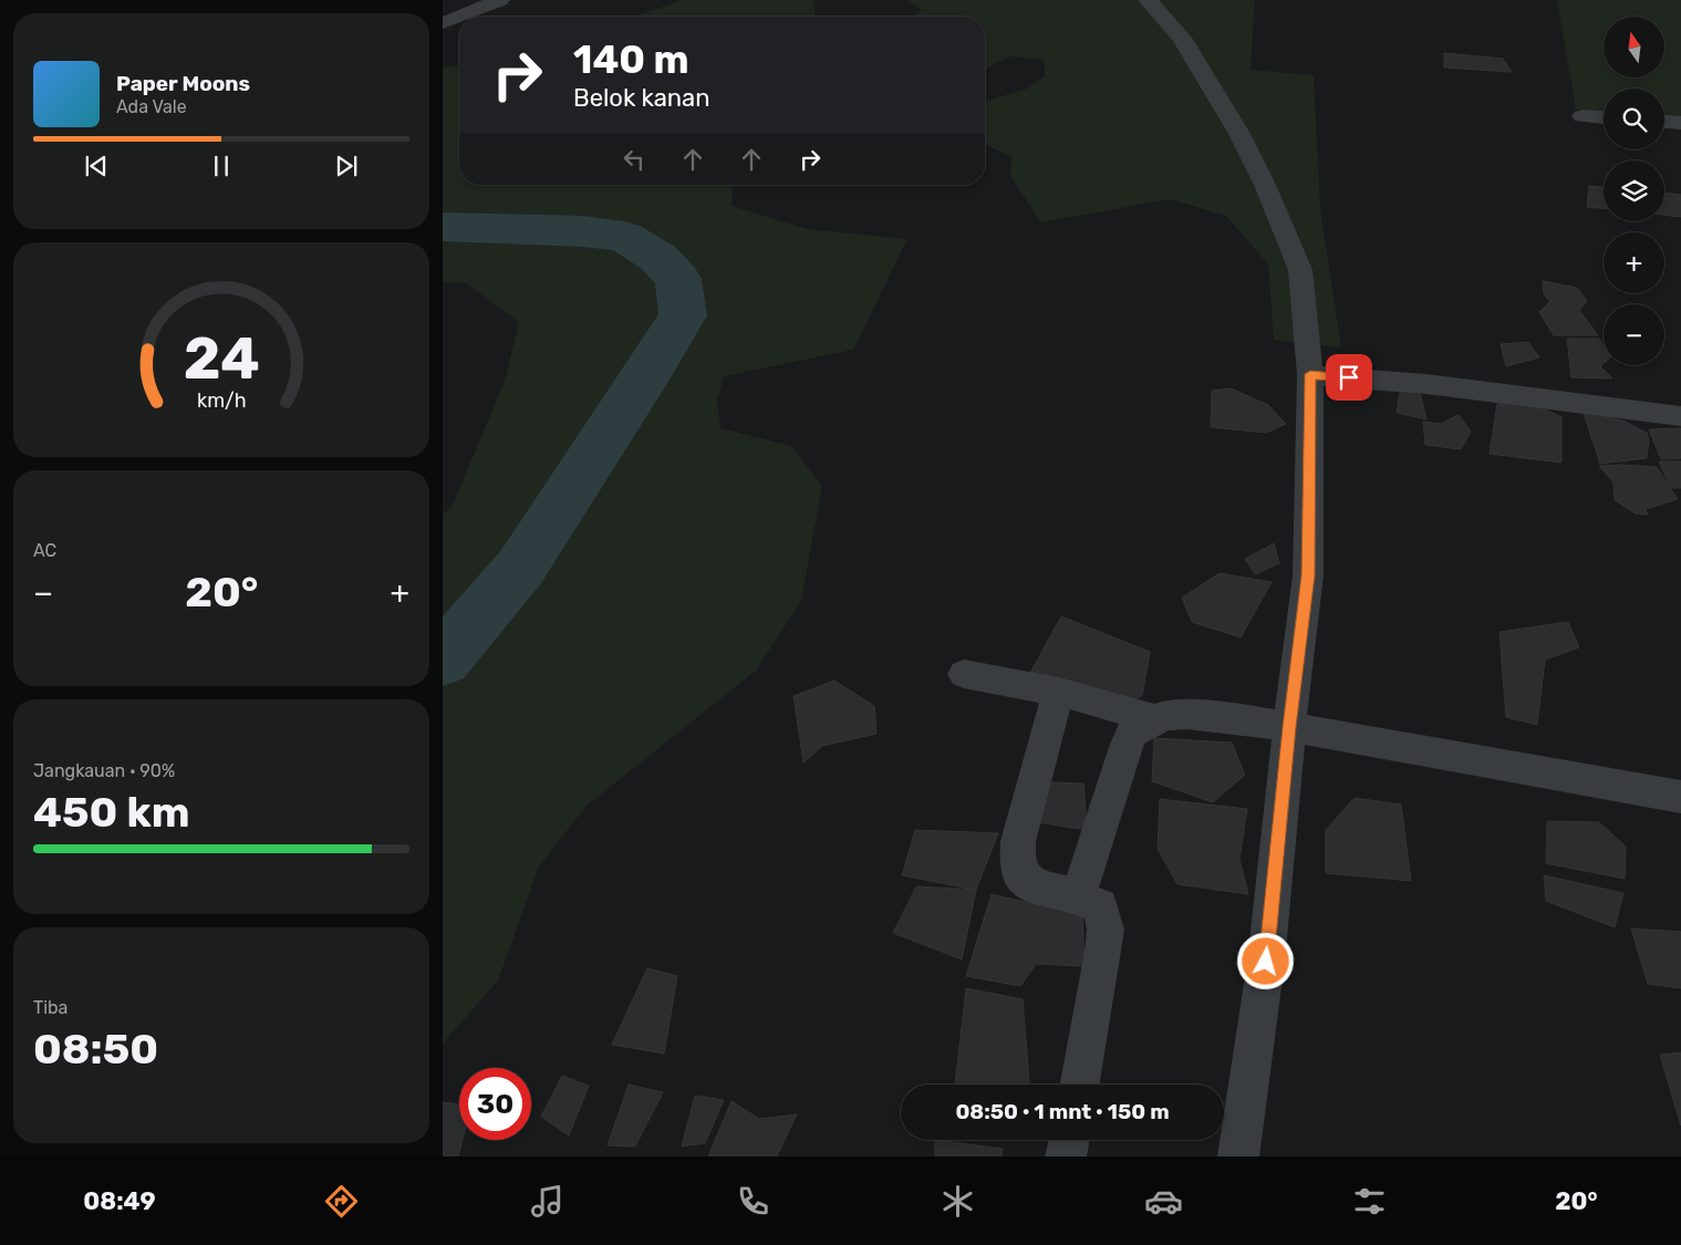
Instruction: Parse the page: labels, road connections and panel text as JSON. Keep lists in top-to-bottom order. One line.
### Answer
{"north":"top","page":{"map_buttons":["+","−"],"turn":["140 m","Belok kanan"],"song":["Paper Moons","Ada Vale"],"tile":["AC",["Jangkauan · 90%","450 km"],["Tiba","08:50"]],"heat":["−","20°","+"],"limit":"30","trip":"08:50 · 1 mnt · 150 m","tabs":["08:49","20°"],"gauge":["24","km/h"]}}
